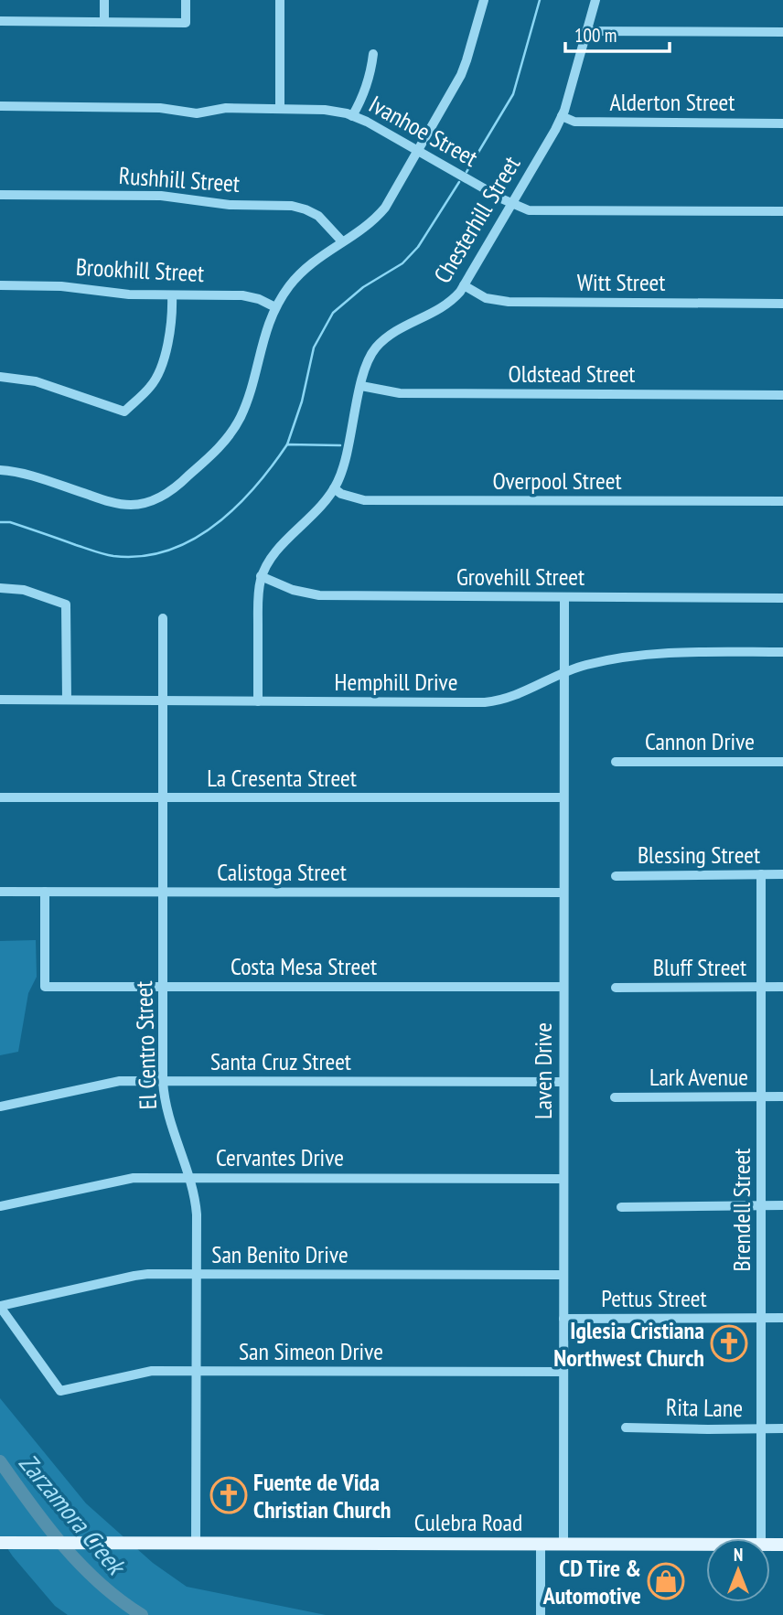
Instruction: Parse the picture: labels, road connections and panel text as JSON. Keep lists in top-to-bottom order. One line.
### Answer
{"streets":{"main road":["Culebra Road"],"street":["Alderton Street","Ivanhoe Street","Rushhill Street","Chesterhill Street","Brookhill Street","Witt Street","Oldstead Street","Overpool Street","Grovehill Street","Hemphill Drive","Cannon Drive","La Cresenta Street","Blessing Street","Calistoga Street","Costa Mesa Street","Bluff Street","El Centro Street","Santa Cruz Street","Laven Drive","Lark Avenue","Cervantes Drive","Brendell Street","San Benito Drive","Pettus Street","San Simeon Drive","Rita Lane"]},"crossings":[["Alderton Street","Chesterhill Street"],["Ivanhoe Street","Chesterhill Street"],["Chesterhill Street","Witt Street"],["Chesterhill Street","Oldstead Street"],["Chesterhill Street","Overpool Street"],["Chesterhill Street","Grovehill Street"],["Chesterhill Street","Hemphill Drive"],["Grovehill Street","Laven Drive"],["Hemphill Drive","El Centro Street"],["Hemphill Drive","Laven Drive"],["La Cresenta Street","El Centro Street"],["La Cresenta Street","Laven Drive"],["Blessing Street","Brendell Street"],["Calistoga Street","Costa Mesa Street"],["Calistoga Street","El Centro Street"],["Calistoga Street","Laven Drive"],["Costa Mesa Street","El Centro Street"],["Costa Mesa Street","Laven Drive"],["Bluff Street","Brendell Street"],["El Centro Street","Santa Cruz Street"],["El Centro Street","Cervantes Drive"],["El Centro Street","San Benito Drive"],["El Centro Street","San Simeon Drive"],["El Centro Street","Culebra Road"],["Santa Cruz Street","Laven Drive"],["Laven Drive","Cervantes Drive"],["Laven Drive","San Benito Drive"],["Laven Drive","Pettus Street"],["Laven Drive","San Simeon Drive"],["Laven Drive","Culebra Road"],["Lark Avenue","Brendell Street"],["Brendell Street","Pettus Street"],["Brendell Street","Rita Lane"],["San Benito Drive","San Simeon Drive"]],"water":["Zarzamora Creek"],"places":{"church":["Iglesia Cristiana Northwest Church","Fuente de Vida Christian Church"],"shop":["CD Tire & Automotive"]},"scale_bar":"100 m","north":"top"}
